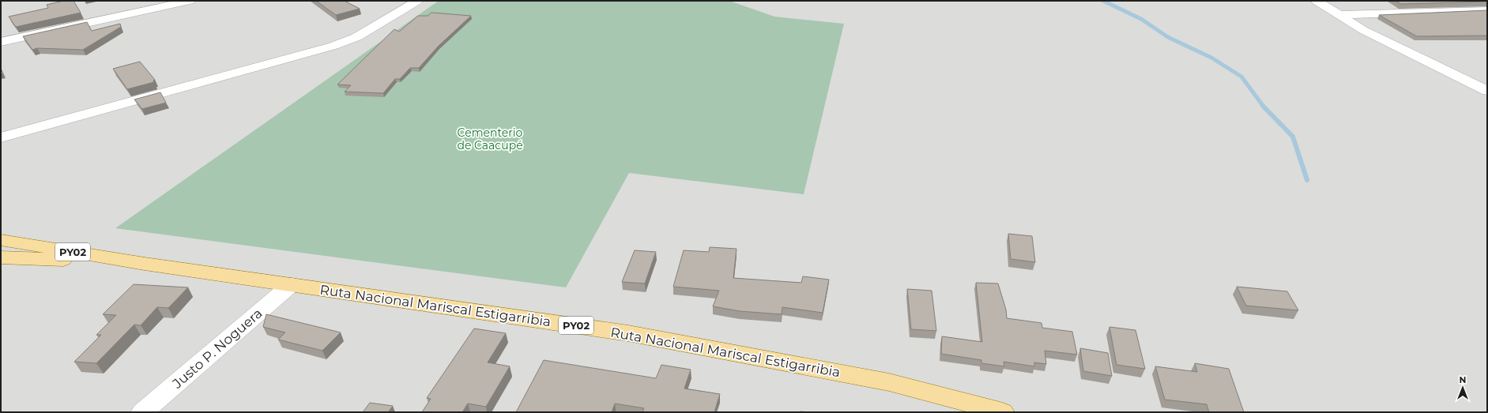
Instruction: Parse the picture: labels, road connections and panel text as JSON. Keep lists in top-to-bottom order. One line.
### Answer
{"streets":{"main road":["PY02","Ruta Nacional Mariscal Estigarribia"],"street":["Justo P. Noguera"]},"crossings":[["Ruta Nacional Mariscal Estigarribia","Justo P. Noguera"]],"parks":["Cementerio de Caacupé"],"north":"top"}
